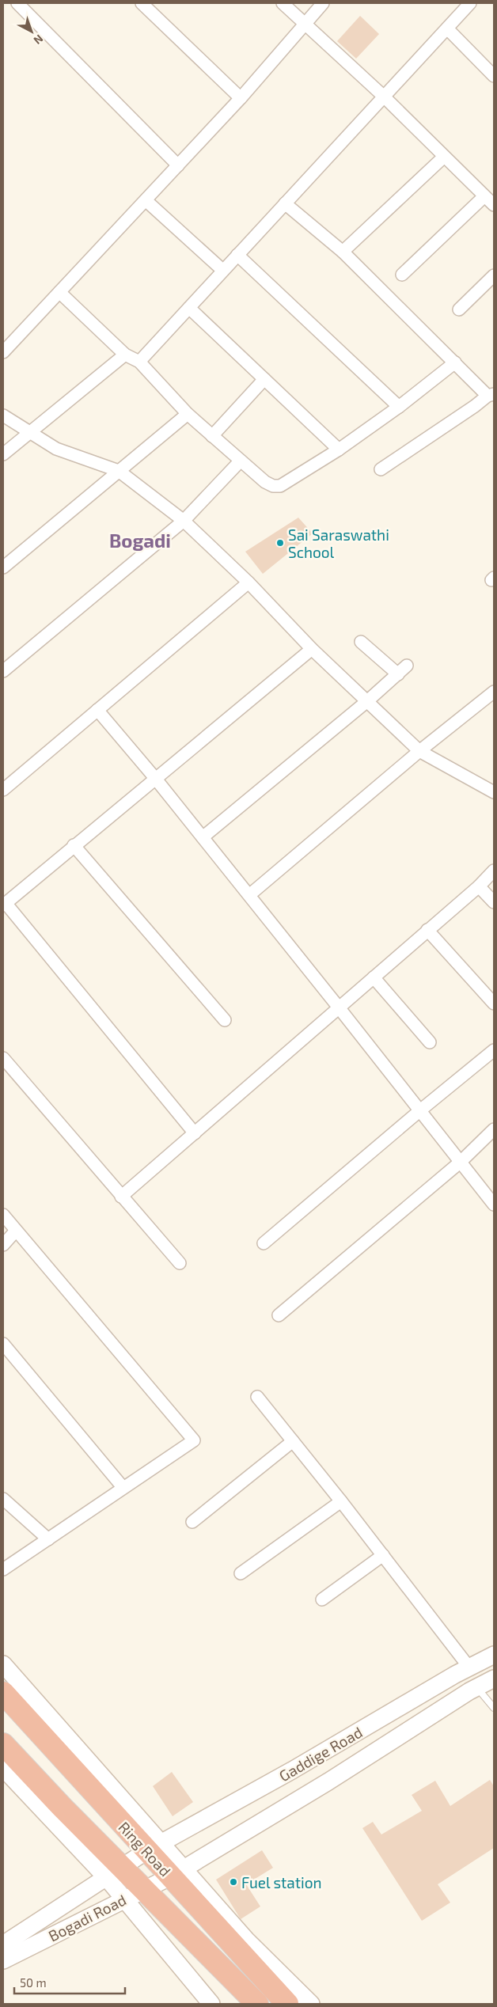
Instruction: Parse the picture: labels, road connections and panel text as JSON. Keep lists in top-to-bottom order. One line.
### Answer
{"streets":{"highway":["Ring Road"],"main road":["Gaddige Road","Bogadi Road"]},"crossings":[["Gaddige Road","Ring Road"],["Gaddige Road","Bogadi Road"],["Ring Road","Bogadi Road"]],"districts":["Bogadi"],"places":["Sai Saraswathi School","Fuel station"],"scale_bar":"50 m","north":"bottom right"}
